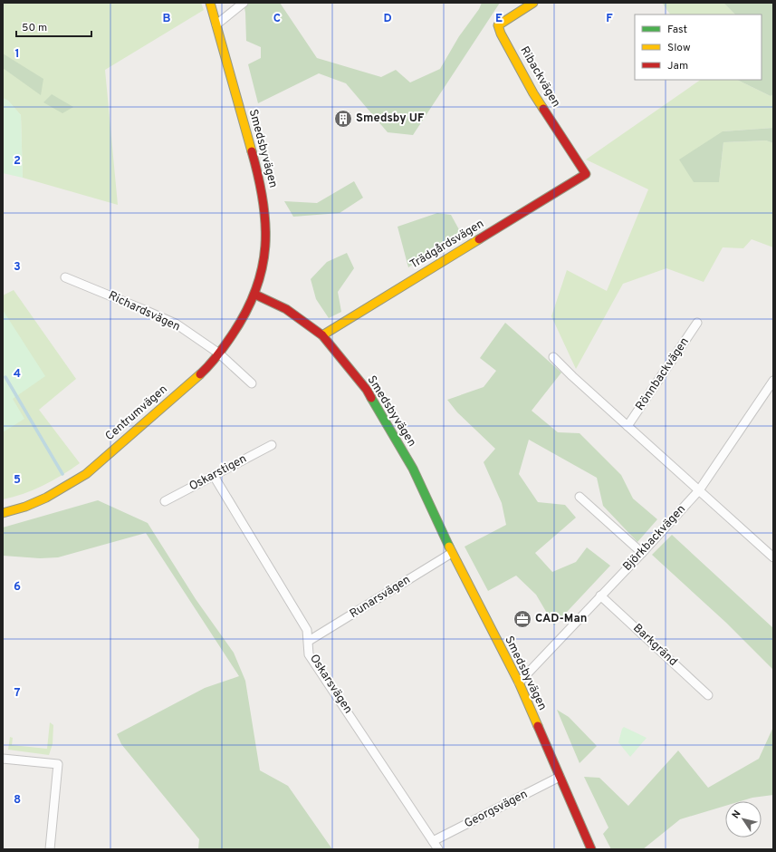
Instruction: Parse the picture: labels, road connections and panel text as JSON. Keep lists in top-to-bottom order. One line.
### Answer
{"streets":{"main road":["Ribackvägen","Smedsbyvägen","Trädgårdsvägen","Centrumvägen"],"street":["Richardsvägen","Rönnbackvägen","Oskarstigen","Björkbackvägen","Runarsvägen","Barkgränd","Oskarsvägen","Georgsvägen"]},"crossings":[["Ribackvägen","Trädgårdsvägen"],["Smedsbyvägen","Trädgårdsvägen"],["Smedsbyvägen","Centrumvägen"],["Smedsbyvägen","Björkbackvägen"],["Smedsbyvägen","Runarsvägen"],["Smedsbyvägen","Georgsvägen"],["Richardsvägen","Centrumvägen"],["Oskarstigen","Oskarsvägen"],["Björkbackvägen","Barkgränd"],["Runarsvägen","Oskarsvägen"],["Oskarsvägen","Georgsvägen"]],"places":{"building":["Smedsby UF"],"office":["CAD-Man"]},"legend":["Fast","Slow","Jam"],"scale_bar":"50 m","north":"top left","grid":{"columns":["B","C","D","E","F"],"rows":["1","2","3","4","5","6","7","8"]}}
